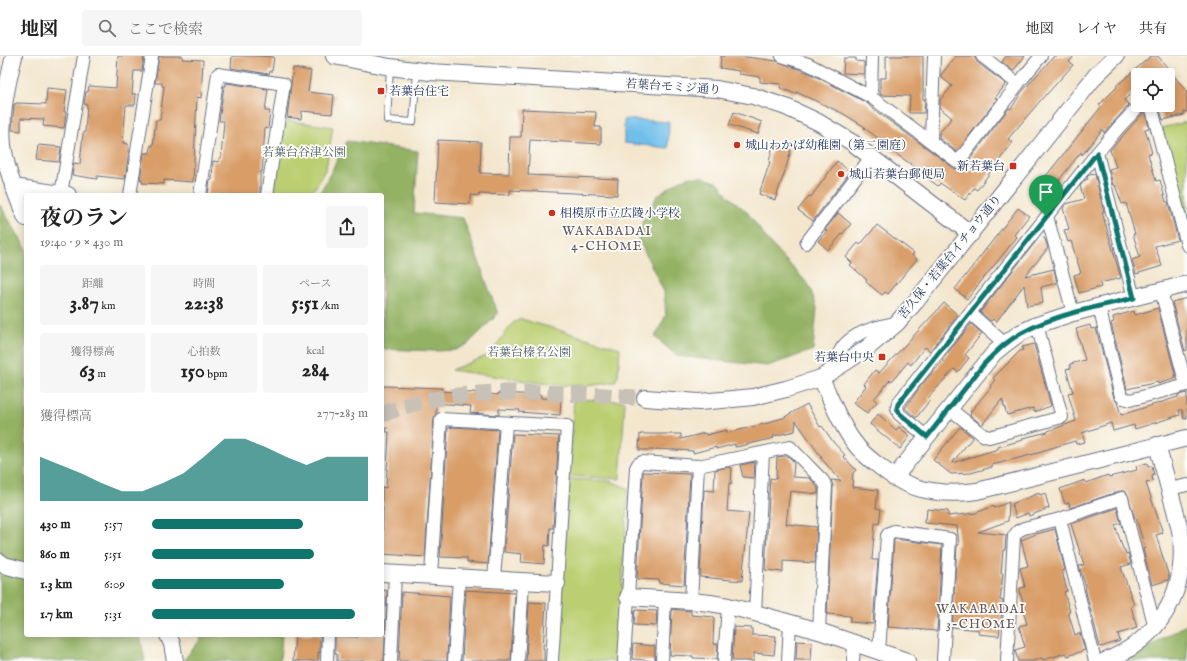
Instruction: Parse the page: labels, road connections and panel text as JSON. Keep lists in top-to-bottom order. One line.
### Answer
{"streets":{"street":["若葉台モミジ通り","苦久保・若葉台イチョウ通り"]},"crossings":[["若葉台モミジ通り","苦久保・若葉台イチョウ通り"]],"districts":["WAKABADAI 4-CHOME","WAKABADAI 3-CHOME"],"parks":["若葉台谷津公園","若葉台榛名公園"],"places":{"transit":["若葉台住宅","新若葉台","若葉台中央"],"other":["城山わかば幼稚園（第二園庭）","城山若葉台郵便局","相模原市立広陵小学校"]},"page":{"header":"地図","search":"ここで検索","nav":["地図","レイヤ","共有"],"heading":["夜のラン","19:40 · 9 × 430 m"],"stats":[["距離","3.87 km"],["時間","22:38"],["ペース","5:51 /km"],["獲得標高","63 m"],["心拍数","150 bpm"],["kcal","284"]],"chart":["獲得標高","277–283 m"],"list":[{"name":"430 m","note":"5:57"},{"name":"860 m","note":"5:51"},{"name":"1.3 km","note":"6:09"},{"name":"1.7 km","note":"5:31"}]}}
